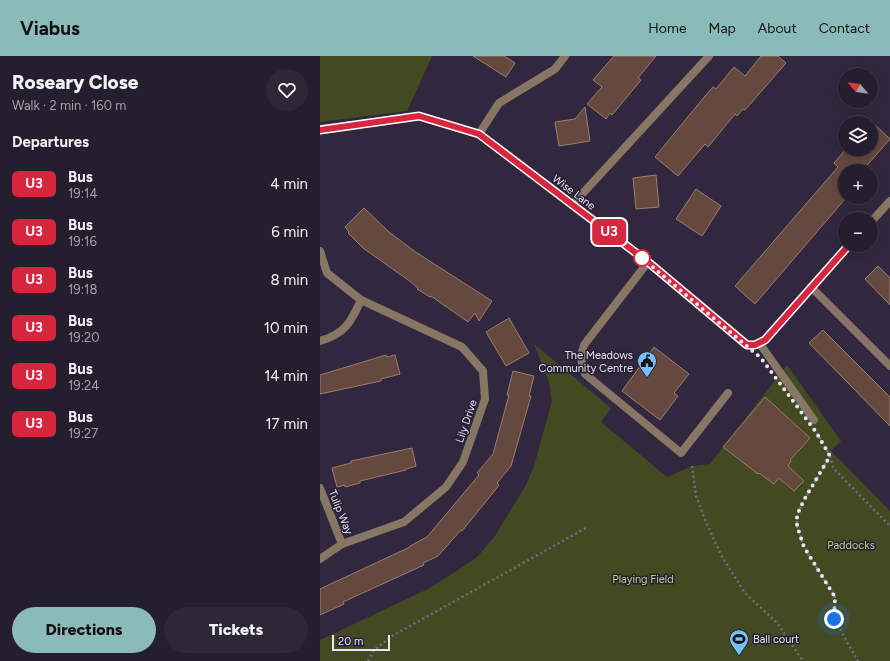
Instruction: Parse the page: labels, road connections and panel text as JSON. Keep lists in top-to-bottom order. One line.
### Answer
{"streets":{"street":["Wise Lane","Lily Drive","Tulip Way"]},"crossings":[["Lily Drive","Tulip Way"]],"parks":["Paddocks","Playing Field"],"places":{"public building":["The Meadows Community Centre"],"sports":["Ball court"]},"lines":["bus line U3"],"scale_bar":"20 m","north":"top left","page":{"header":"Viabus","nav":["Home","Map","About","Contact"],"heading":[["Roseary Close","Walk · 2 min · 160 m"],"Departures"],"on_map":"U3","map_buttons":["+","−"],"list":[{"mark":"U3","name":"Bus","note":"19:14","value":"4 min"},{"mark":"U3","name":"Bus","note":"19:16","value":"6 min"},{"mark":"U3","name":"Bus","note":"19:18","value":"8 min"},{"mark":"U3","name":"Bus","note":"19:20","value":"10 min"},{"mark":"U3","name":"Bus","note":"19:24","value":"14 min"},{"mark":"U3","name":"Bus","note":"19:27","value":"17 min"}],"buttons":["Directions","Tickets"],"scale":"20 m"}}
